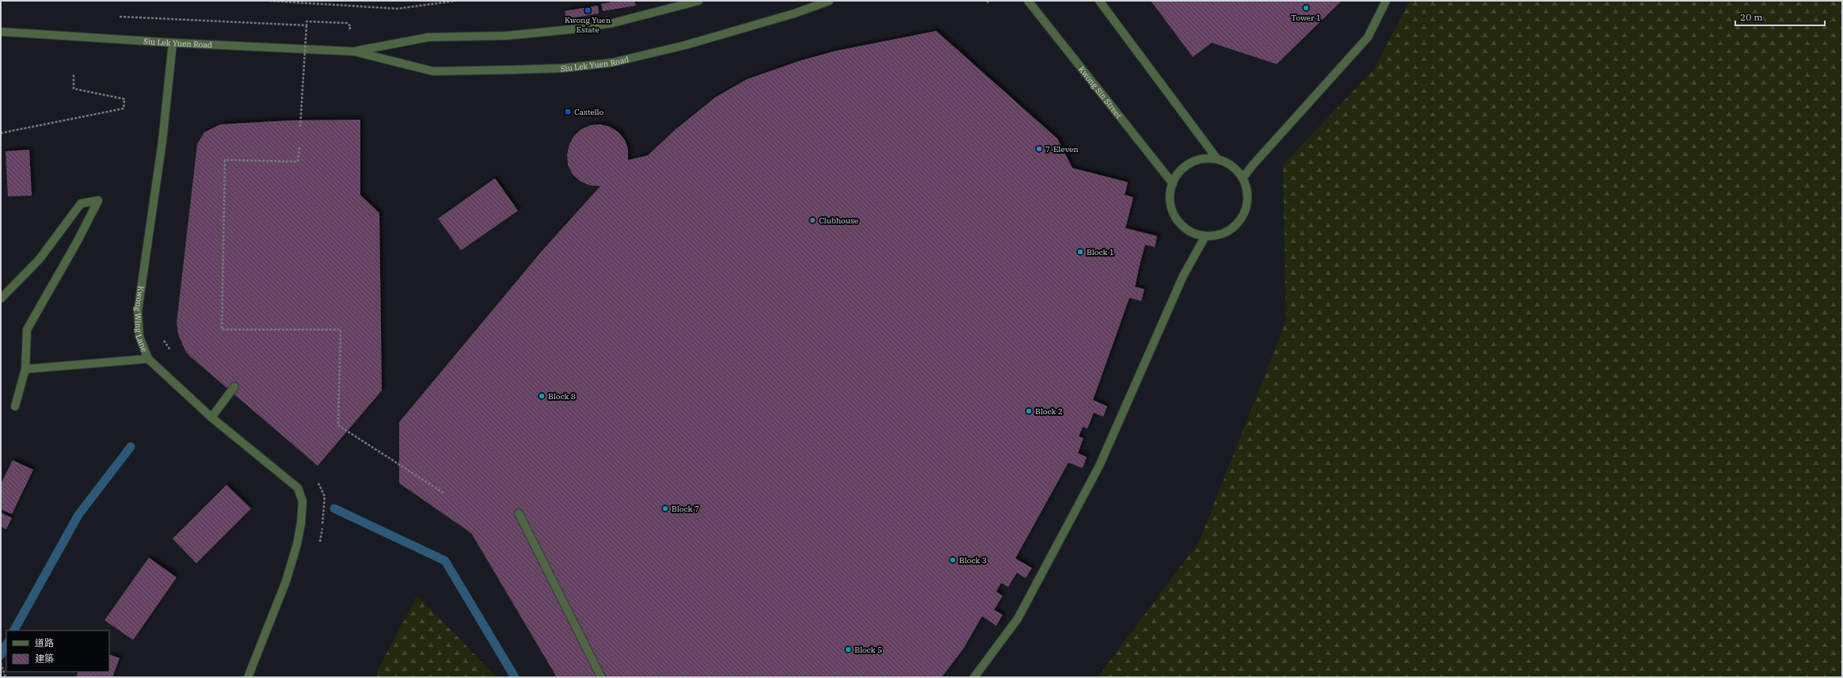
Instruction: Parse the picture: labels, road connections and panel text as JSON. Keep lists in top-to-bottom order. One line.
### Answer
{"streets":{"street":["Siu Lek Yuen Road","Kwong Sin Street","Kwong Wing Lane"]},"crossings":[["Siu Lek Yuen Road","Kwong Wing Lane"]],"places":{"other":["Tower 1","7-Eleven","Clubhouse","Block 1","Block 8","Block 2","Block 7","Block 3","Block 5"],"transit":["Kwong Yuen Estate","Castello"]},"legend":["道路","建築"],"scale_bar":"20 m"}
